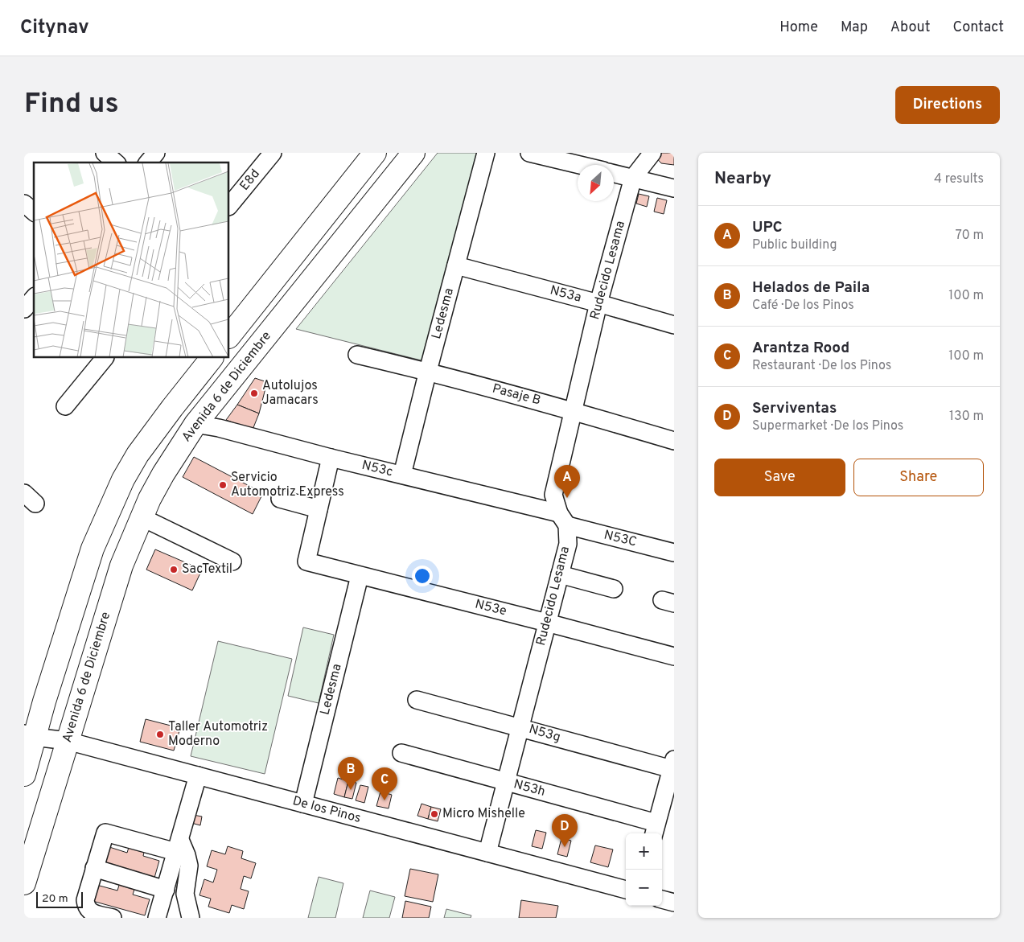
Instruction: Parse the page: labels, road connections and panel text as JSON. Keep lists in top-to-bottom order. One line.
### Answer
{"streets":{"main road":["Avenida 6 de Diciembre"],"street":["E8d","Rudecido Lesama","N53a","Ledesma","Pasaje B","N53c","N53C","N53e","N53g","N53h","De los Pinos"]},"crossings":[["Rudecido Lesama","N53a"],["Rudecido Lesama","Pasaje B"],["Rudecido Lesama","N53c"],["Rudecido Lesama","N53C"],["Rudecido Lesama","N53e"],["Rudecido Lesama","N53g"],["Rudecido Lesama","N53h"],["Rudecido Lesama","De los Pinos"],["N53a","Ledesma"],["Ledesma","Pasaje B"],["Ledesma","N53c"],["Ledesma","N53e"],["Ledesma","De los Pinos"],["Avenida 6 de Diciembre","N53c"],["Avenida 6 de Diciembre","De los Pinos"],["N53c","N53C"]],"places":["Autolujos Jamacars","Servicio Automotriz Express","SacTextil","Taller Automotriz Moderno","Micro Mishelle"],"scale_bar":"20 m","north":"bottom left","page":{"header":"Citynav","nav":["Home","Map","About","Contact"],"buttons":["Directions",["Save","Share"]],"title":"Find us","heading":["Nearby","4 results"],"list":[{"mark":"A","name":"UPC","note":"Public building","value":"70 m"},{"mark":"B","name":"Helados de Paila","note":"Café · De los Pinos","value":"100 m"},{"mark":"C","name":"Arantza Rood","note":"Restaurant · De los Pinos","value":"100 m"},{"mark":"D","name":"Serviventas","note":"Supermarket · De los Pinos","value":"130 m"}],"pins":["A","B","C","D"],"map_buttons":["+","−"],"scale":"20 m"}}
